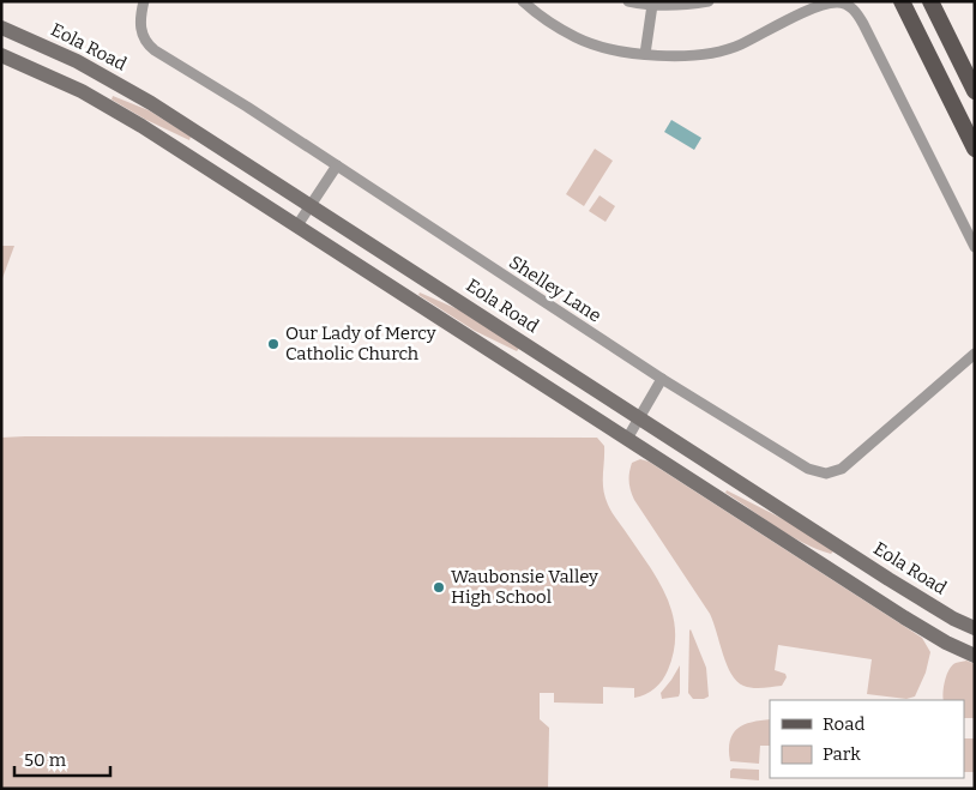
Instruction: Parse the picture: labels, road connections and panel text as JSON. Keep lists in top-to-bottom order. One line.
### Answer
{"streets":{"main road":["Eola Road"],"street":["Shelley Lane"]},"places":["Our Lady of Mercy Catholic Church","Waubonsie Valley High School"],"legend":["Road","Park"],"scale_bar":"50 m"}
